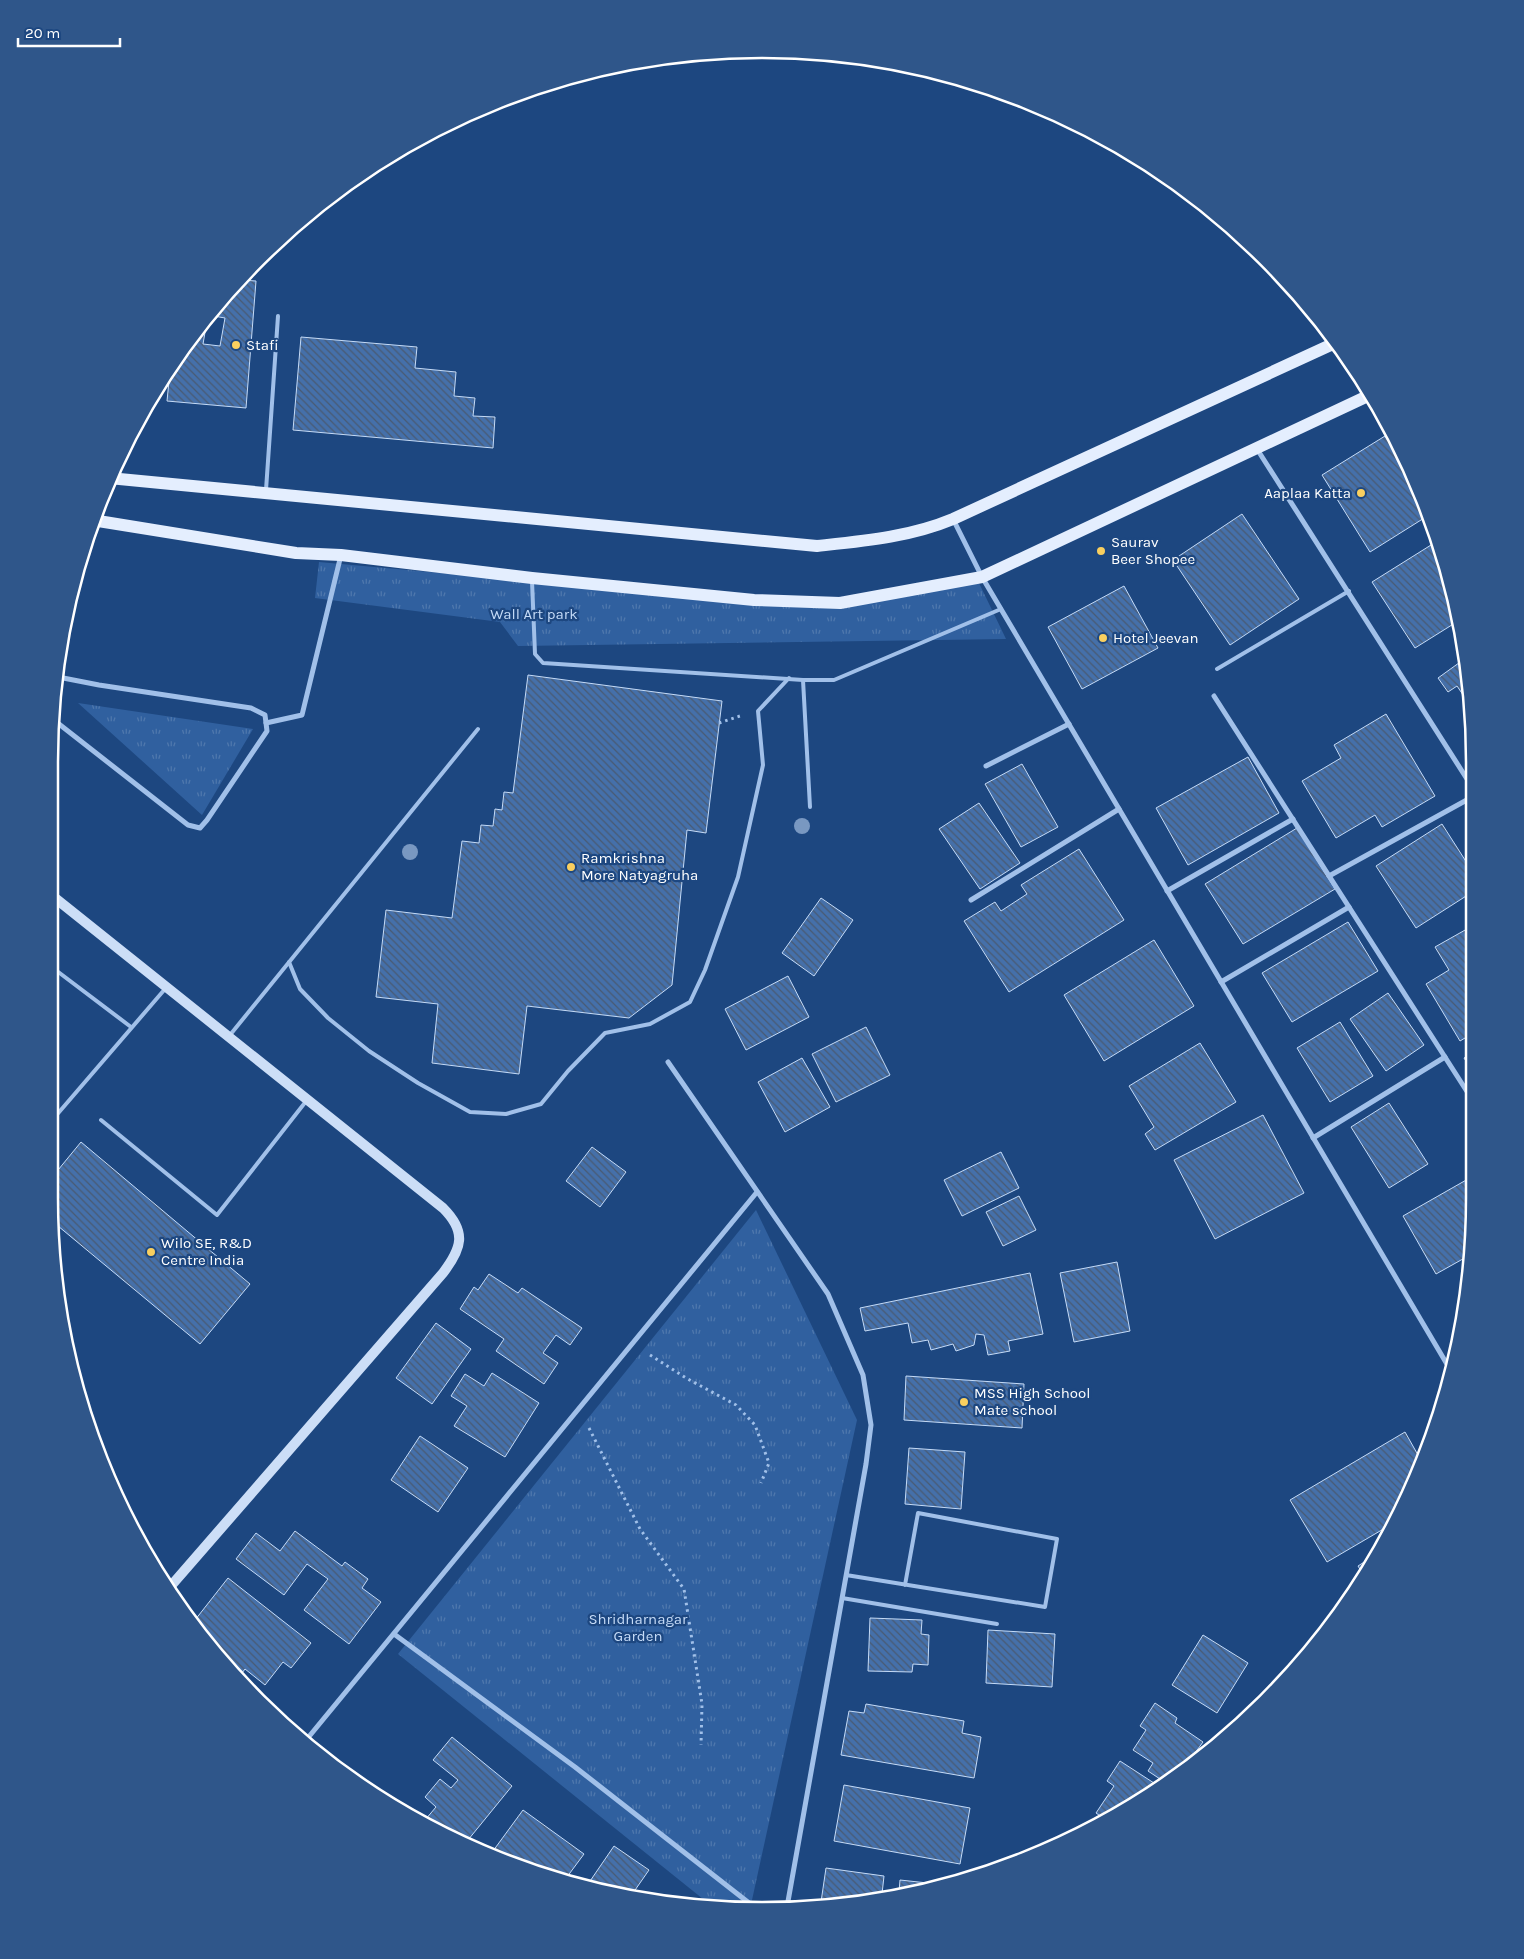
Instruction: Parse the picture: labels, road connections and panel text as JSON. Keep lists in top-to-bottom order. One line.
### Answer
{"parks":["Wall Art park","Shridharnagar Garden"],"places":["Stafi","Aaplaa Katta","Saurav Beer Shopee","Hotel Jeevan","Ramkrishna More Natyagruha","Wilo SE, R&D Centre India","MSS High School Mate school"],"scale_bar":"20 m"}
